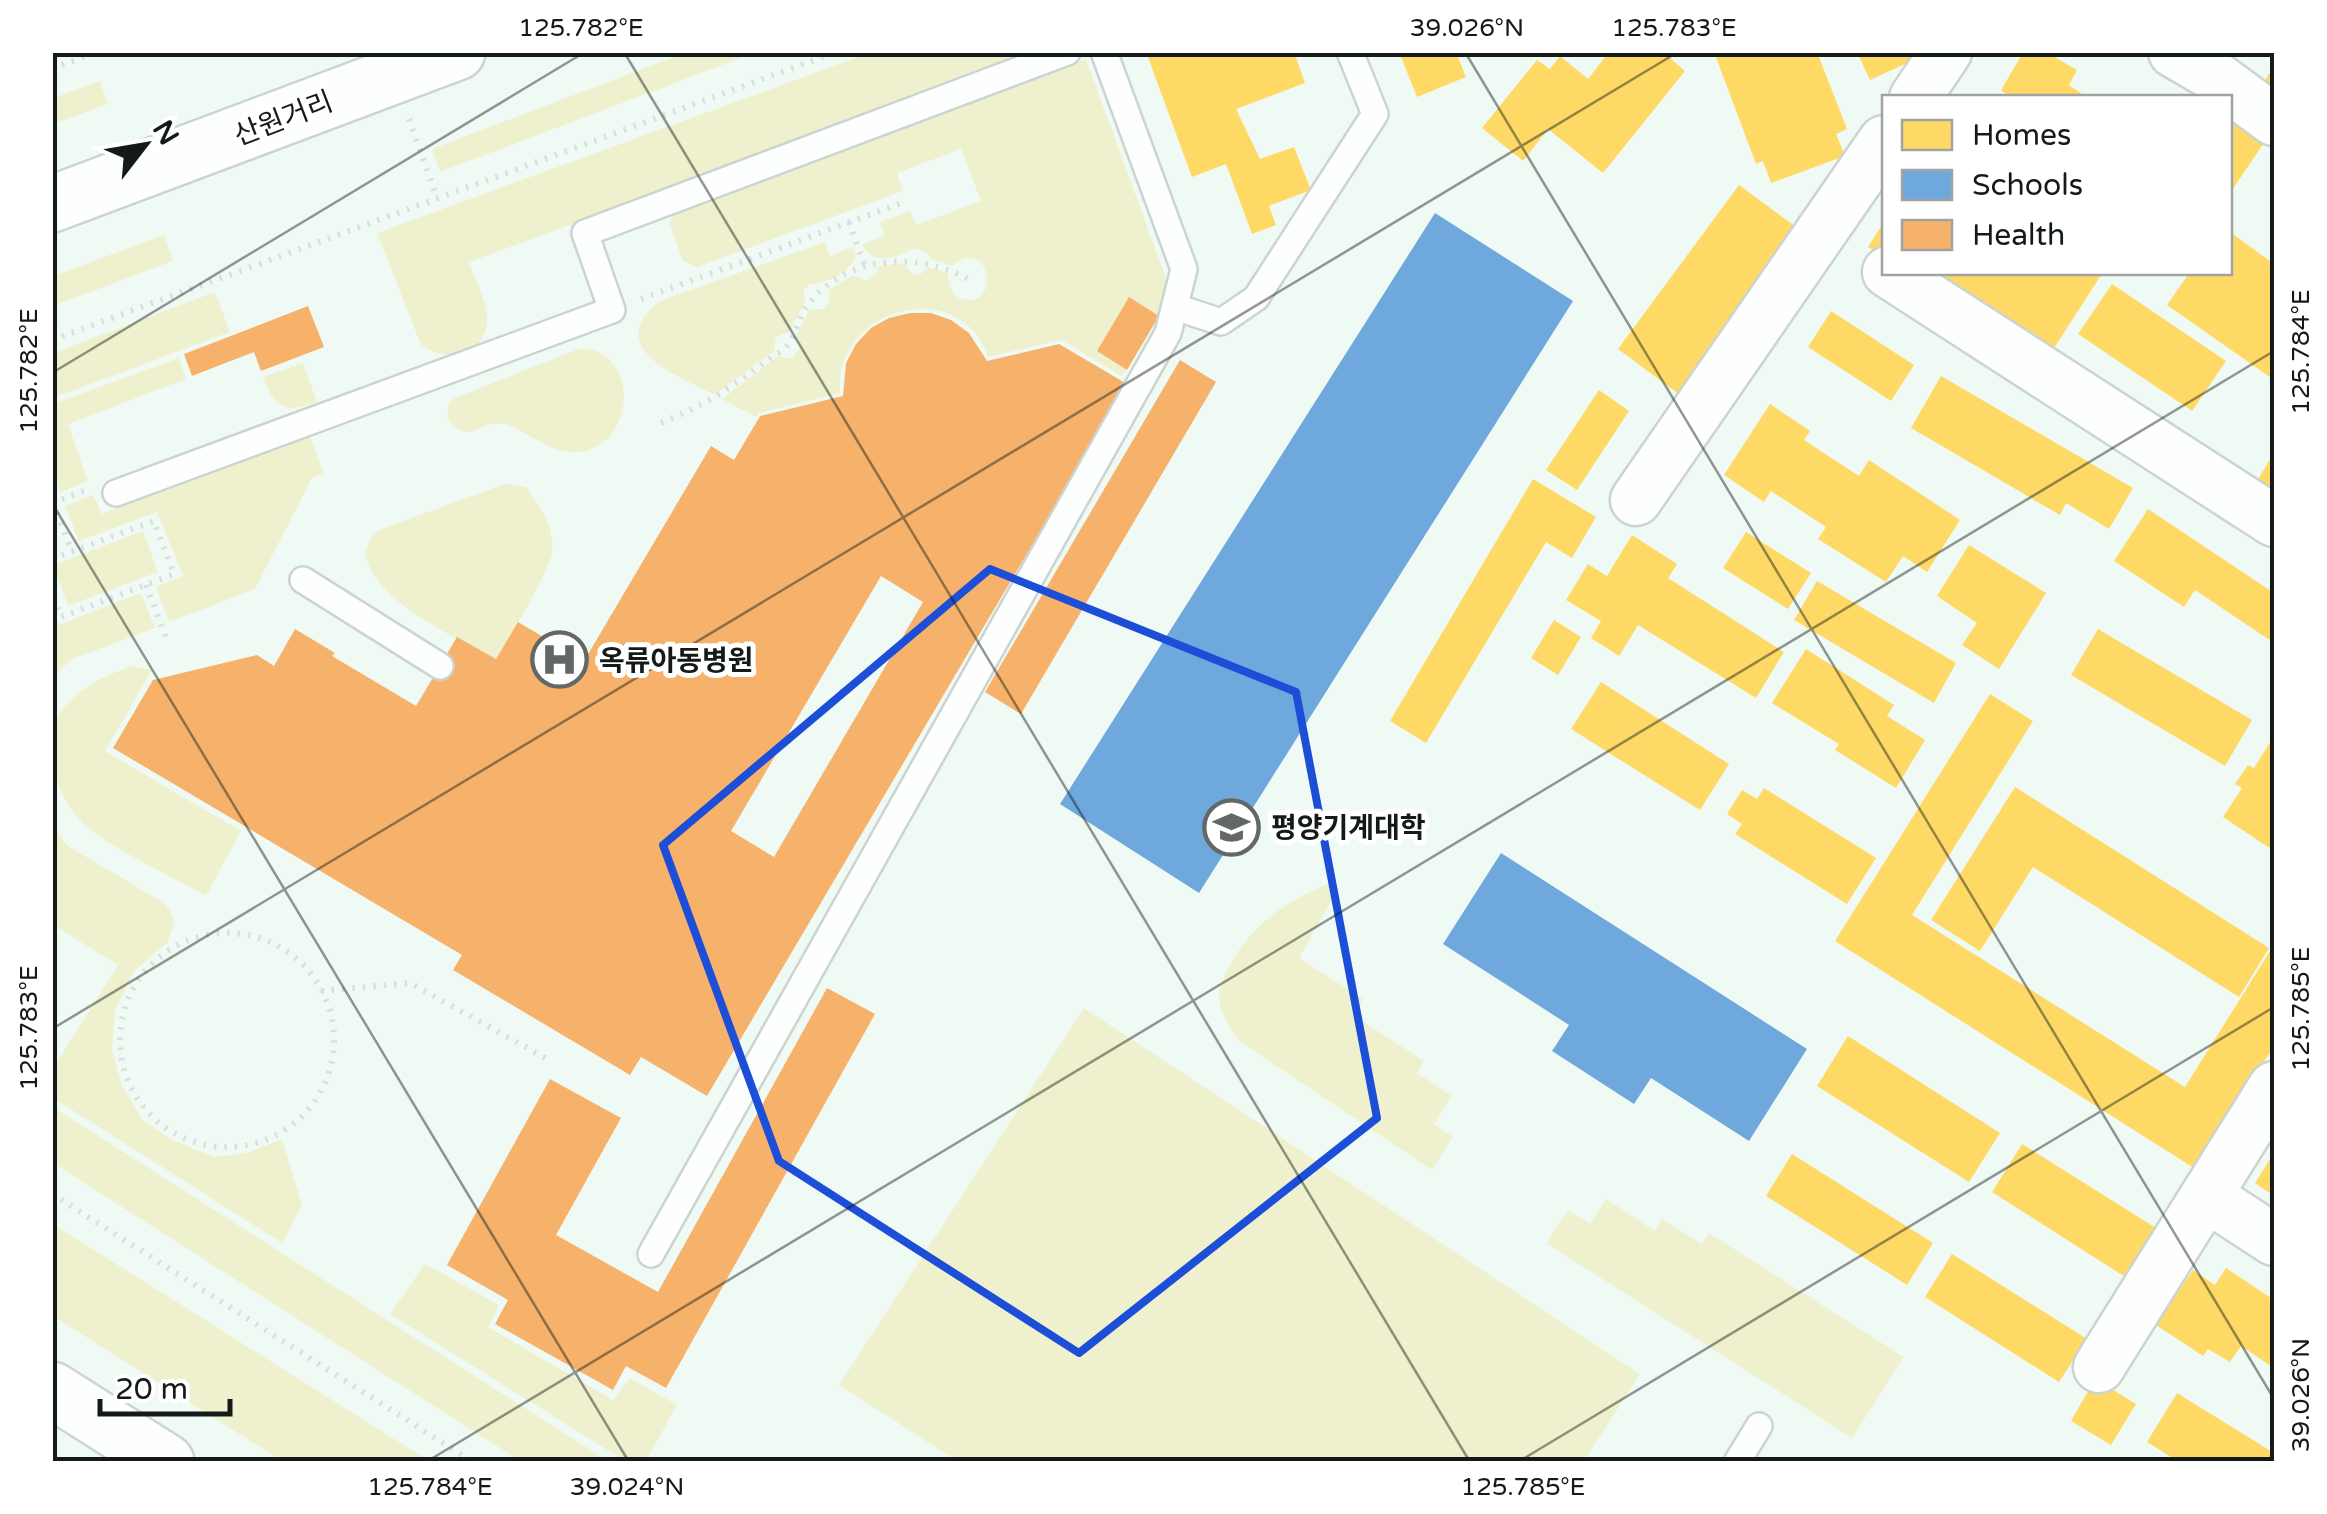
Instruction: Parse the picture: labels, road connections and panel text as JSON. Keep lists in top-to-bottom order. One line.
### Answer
{"streets":{"main road":["산원거리"]},"places":{"hospital":["옥류아동병원"],"school or university":["평양기계대학"]},"legend":["Homes","Schools","Health"],"scale_bar":"20 m","north":"top right","coordinates":["125.782°E","39.026°N","125.783°E","125.784°E","125.785°E","39.024°N"]}
